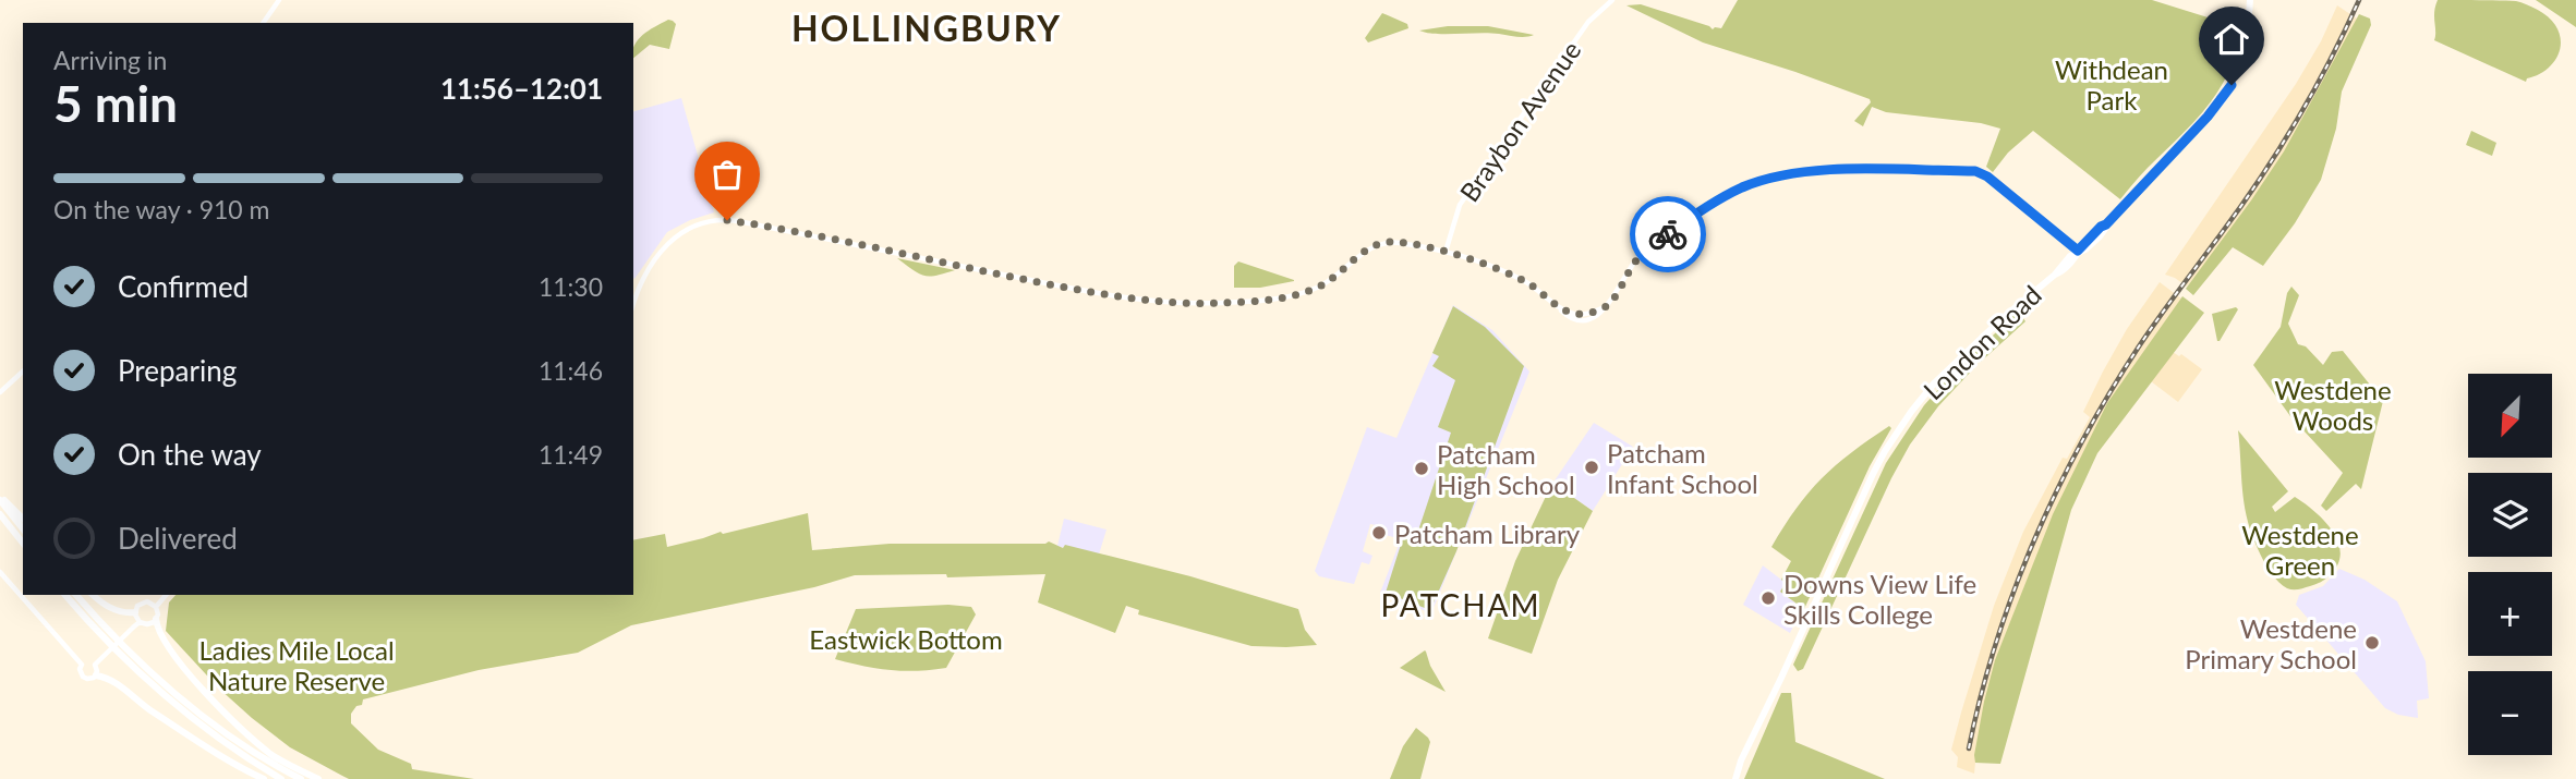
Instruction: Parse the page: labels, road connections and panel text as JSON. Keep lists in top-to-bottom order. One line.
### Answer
{"streets":{"highway":["London Road"],"street":["Braybon Avenue"]},"districts":["HOLLINGBURY","PATCHAM"],"parks":["Withdean Park","Westdene Woods","Westdene Green","Eastwick Bottom","Ladies Mile Local Nature Reserve"],"places":["Patcham Infant School","Patcham High School","Patcham Library","Downs View Life Skills College","Westdene Primary School"],"north":"bottom left","page":{"heading":["5 min","Arriving in","11:56–12:01"],"bar":"On the way · 910 m","list":[["Confirmed","11:30"],["Preparing","11:46"],["On the way","11:49"],"Delivered"],"map_buttons":["+","−"]}}
